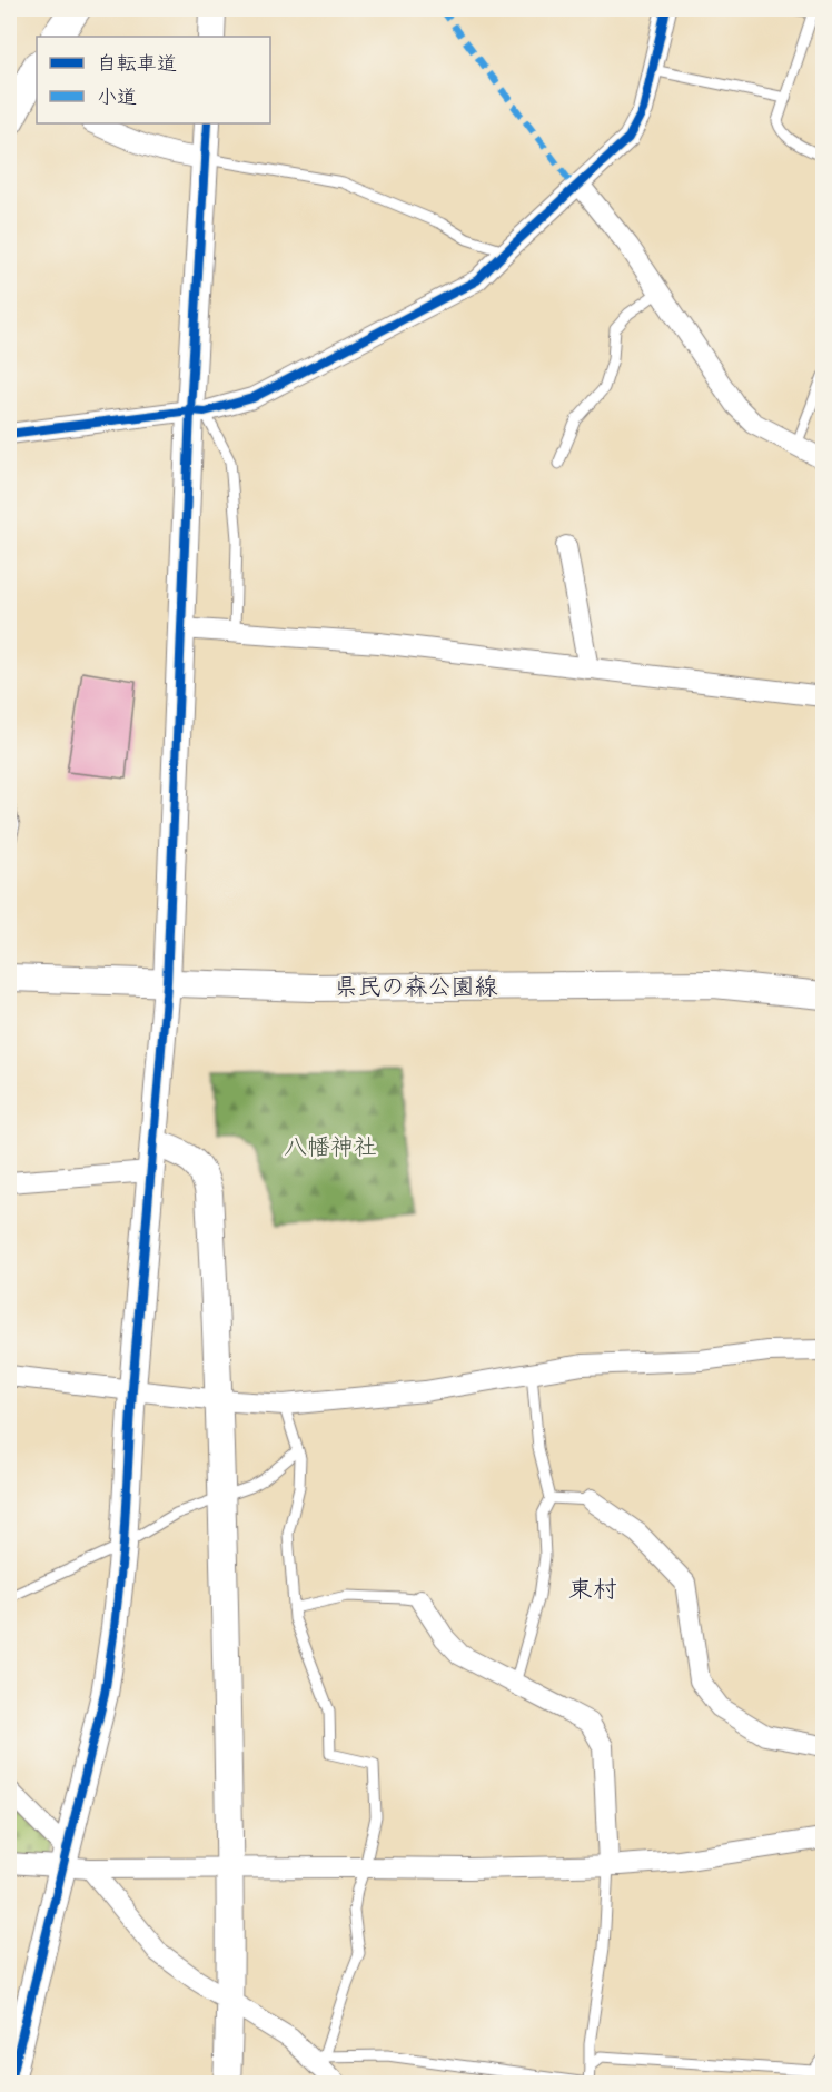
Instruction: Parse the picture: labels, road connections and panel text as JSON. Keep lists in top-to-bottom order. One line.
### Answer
{"streets":{"street":["県民の森公園線"]},"districts":["東村"],"parks":["八幡神社"],"legend":["自転車道","小道"]}
